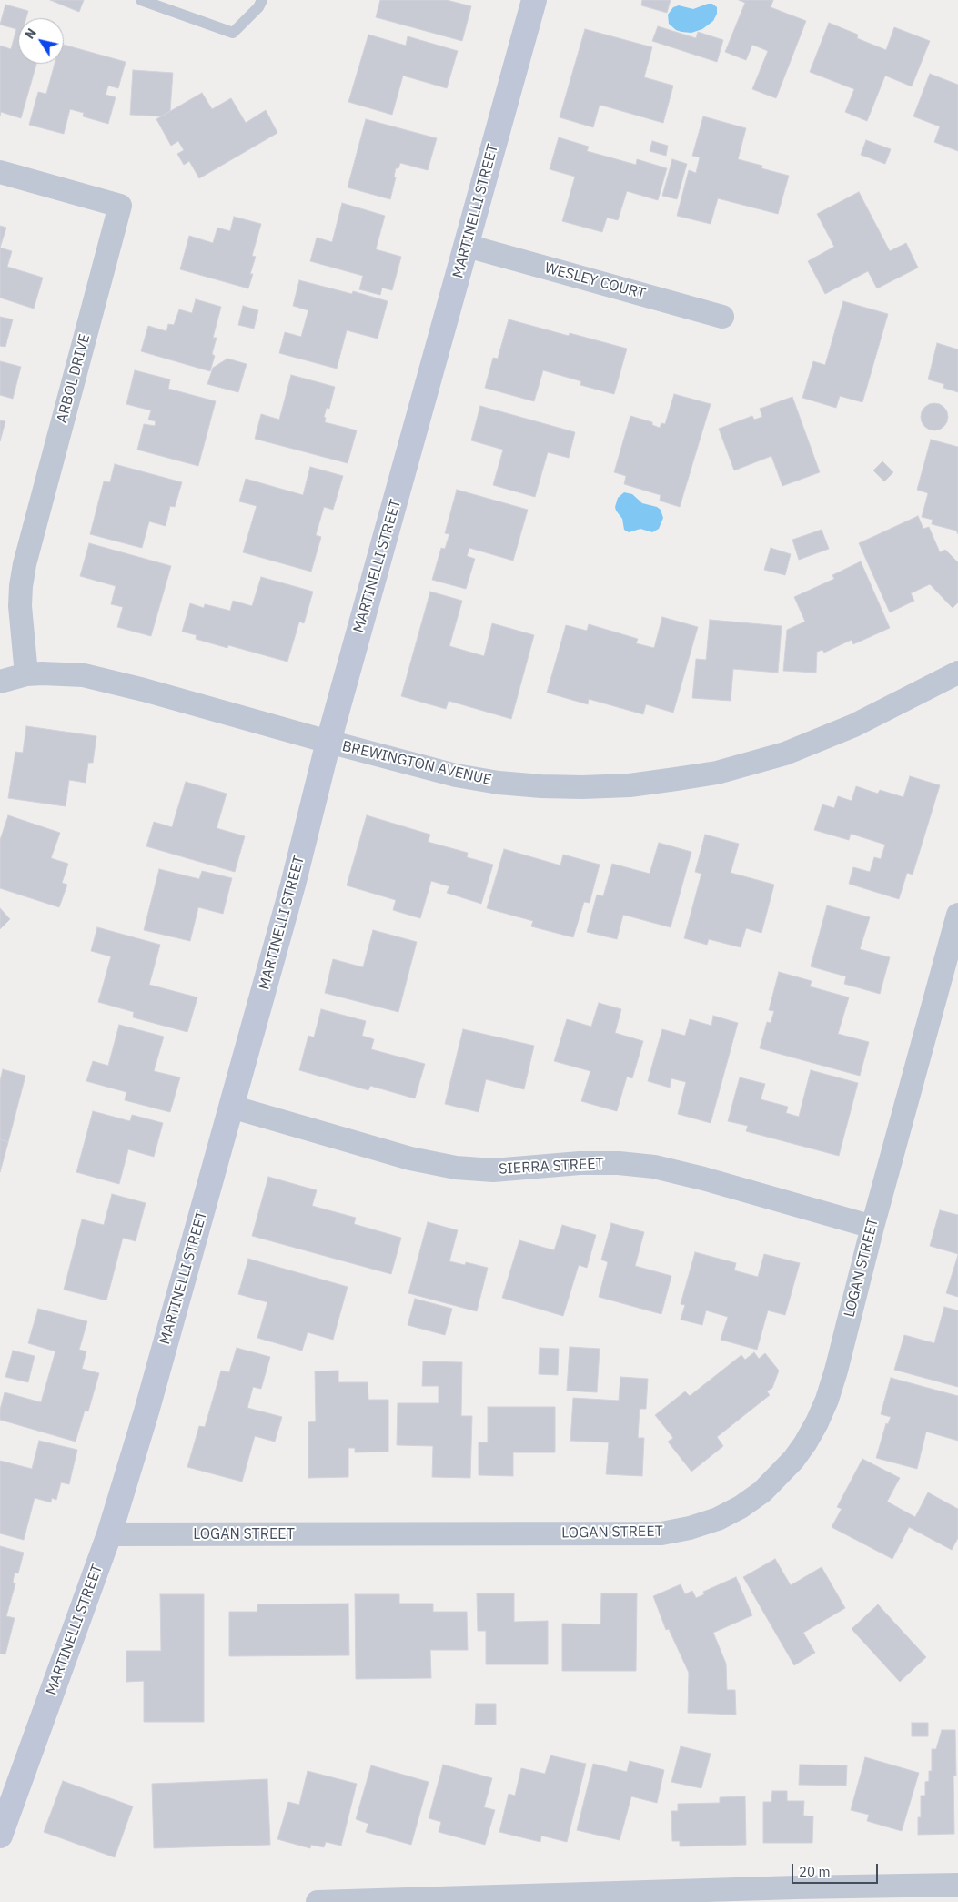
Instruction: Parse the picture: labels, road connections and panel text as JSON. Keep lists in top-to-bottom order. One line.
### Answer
{"streets":{"street":["MARTINELLI STREET","WESLEY COURT","ARBOL DRIVE","BREWINGTON AVENUE","SIERRA STREET","LOGAN STREET"]},"crossings":[["MARTINELLI STREET","WESLEY COURT"],["MARTINELLI STREET","BREWINGTON AVENUE"],["MARTINELLI STREET","SIERRA STREET"],["MARTINELLI STREET","LOGAN STREET"],["ARBOL DRIVE","BREWINGTON AVENUE"],["SIERRA STREET","LOGAN STREET"]],"scale_bar":"20 m","north":"top left"}
